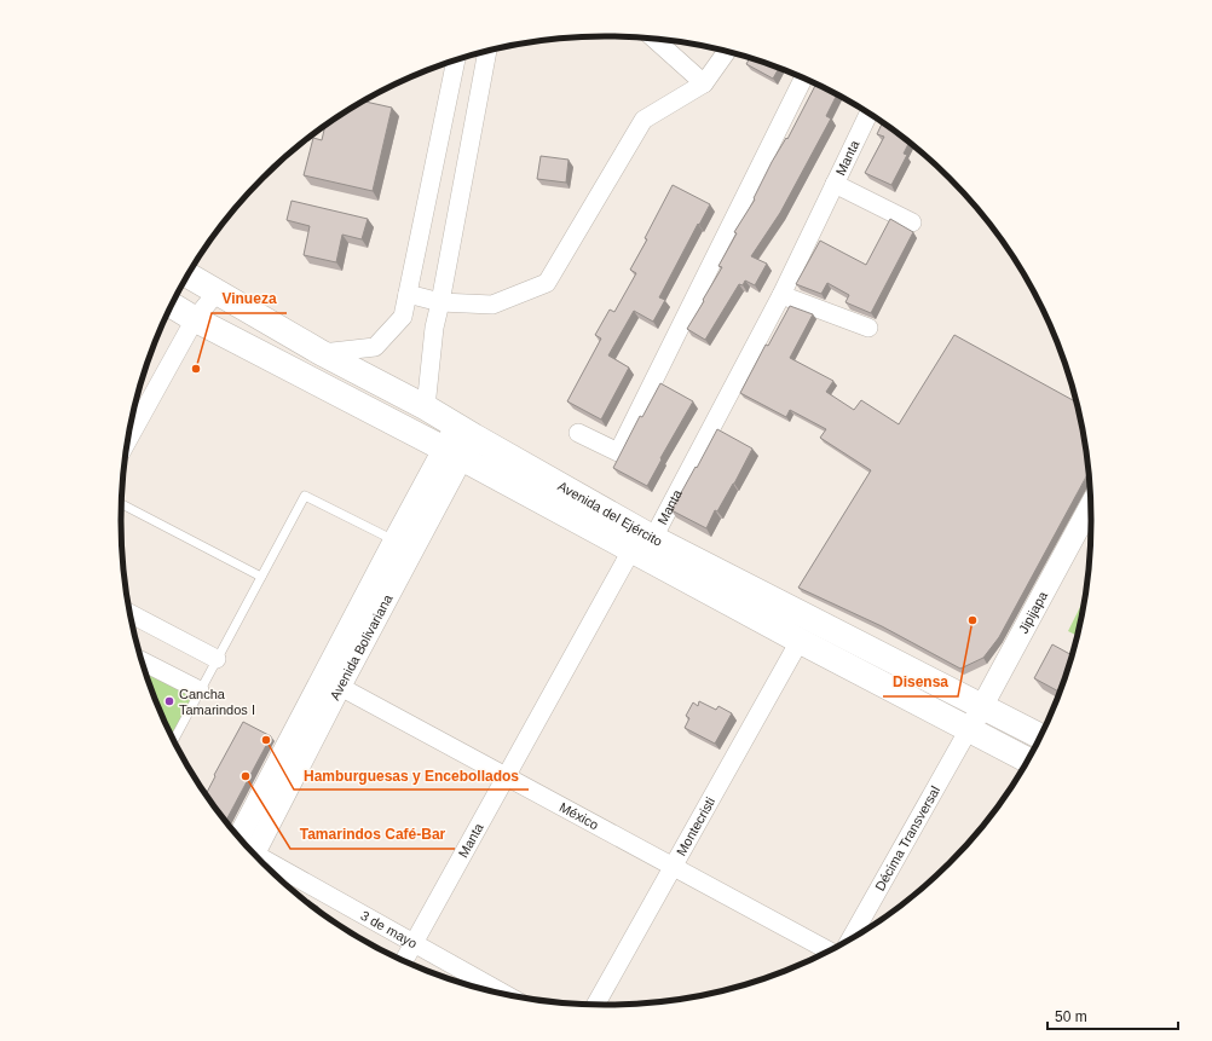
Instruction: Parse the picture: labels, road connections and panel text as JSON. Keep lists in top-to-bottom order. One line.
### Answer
{"streets":{"main road":["Avenida del Ejército"],"street":["Manta","Jipijapa","Avenida Bolivariana","México","Montecristi","Décima Transversal","3 de mayo"]},"crossings":[["Manta","Avenida del Ejército"],["Manta","México"],["Manta","3 de mayo"],["Avenida del Ejército","Jipijapa"],["Avenida del Ejército","Avenida Bolivariana"],["Avenida del Ejército","Montecristi"],["Avenida del Ejército","Décima Transversal"],["Jipijapa","Décima Transversal"],["Avenida Bolivariana","México"],["México","Montecristi"]],"places":["Vinueza","Disensa","Cancha Tamarindos I","Hamburguesas y Encebollados","Tamarindos Café-Bar"],"scale_bar":"50 m"}
